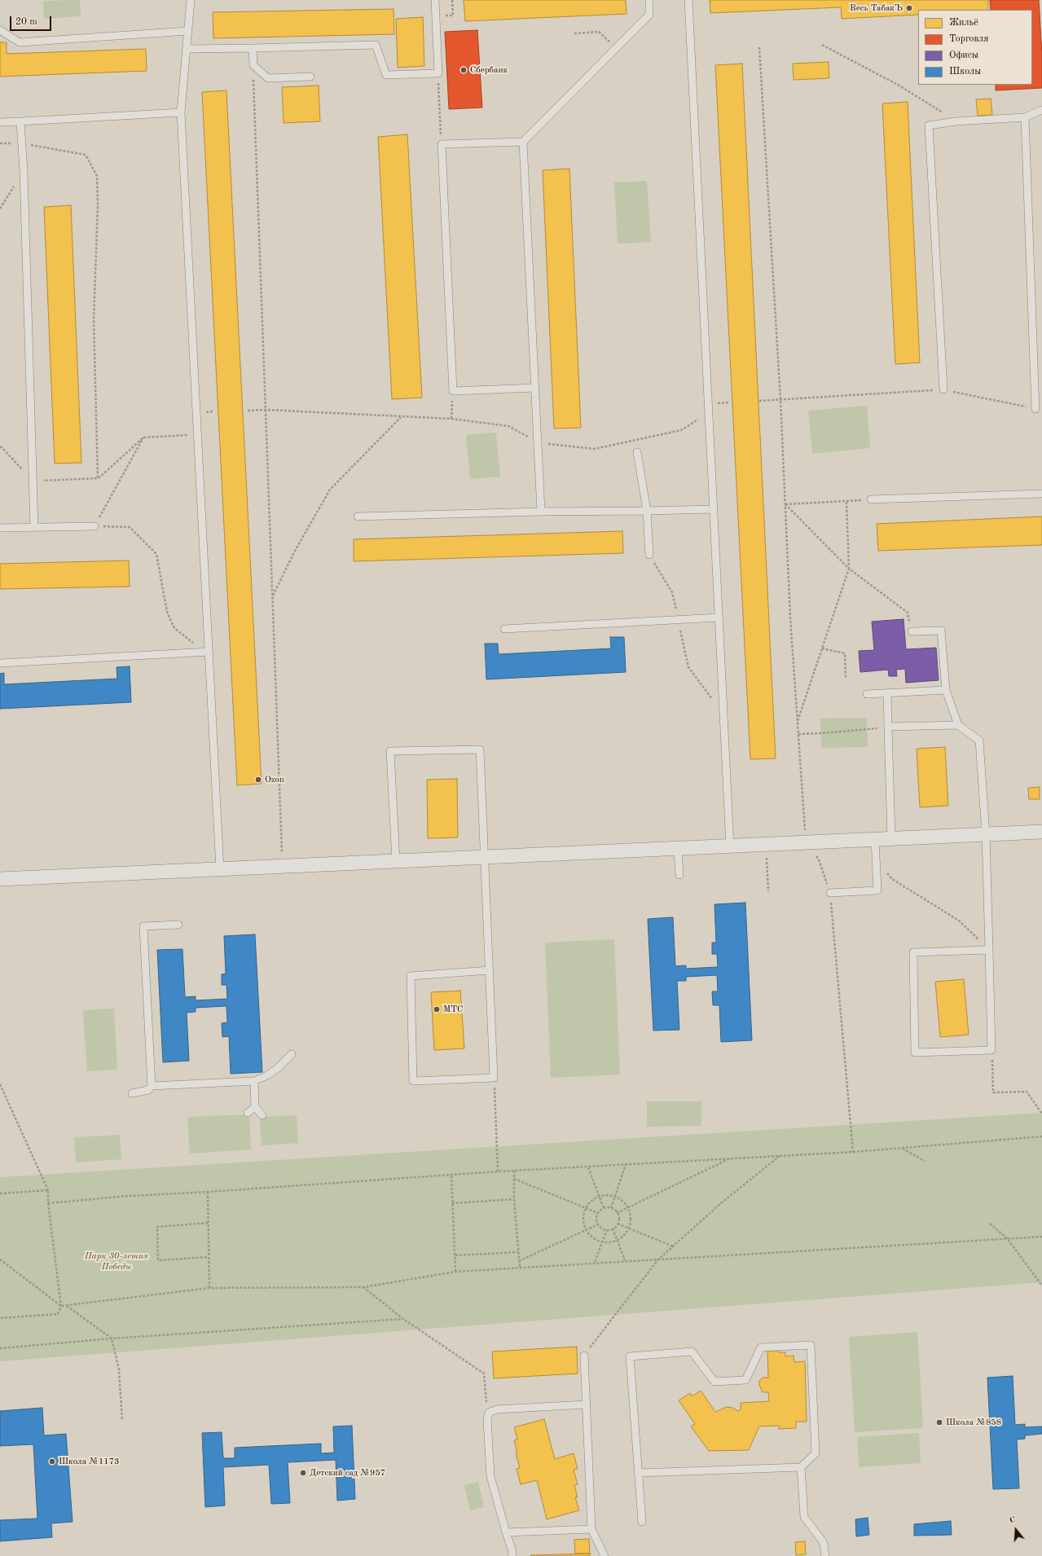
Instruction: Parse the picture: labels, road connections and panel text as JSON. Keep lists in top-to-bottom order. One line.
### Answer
{"parks":["Парк 30-летия Победы"],"places":["Весь ТабакЪ","Сбербанк","Ozon","МТС","Школа №858","Школа №1173","Детский сад №957"],"legend":["Жильё","Торговля","Офисы","Школы"],"scale_bar":"20 m","north":"top"}
